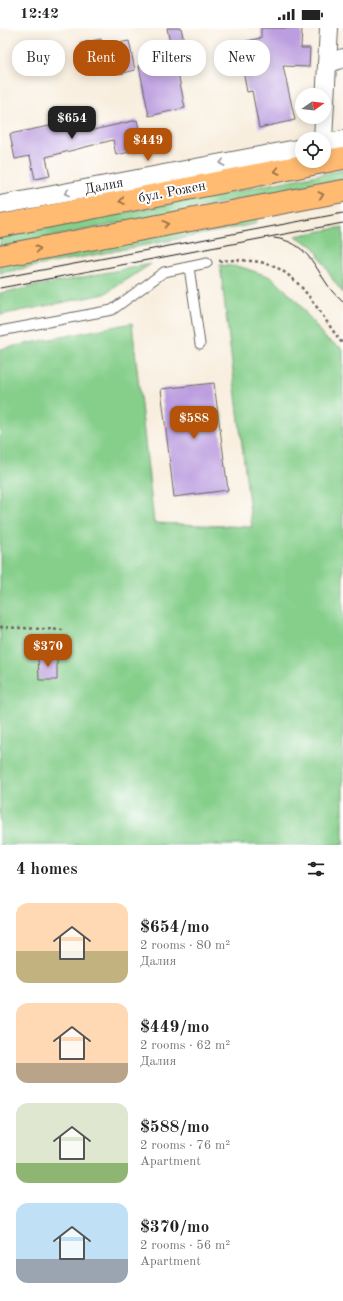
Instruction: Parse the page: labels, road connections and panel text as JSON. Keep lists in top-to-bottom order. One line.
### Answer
{"streets":{"main road":["бул. Рожен"],"street":["Далия"]},"one_way":["Далия"],"north":"right","page":{"status":"12:42","chip":["Buy","Rent","Filters","New"],"price":["$654","$449","$588","$370"],"heading":"4 homes","list":[{"name":"$654/mo","note":"2 rooms · 80 m² · Далия"},{"name":"$449/mo","note":"2 rooms · 62 m² · Далия"},{"name":"$588/mo","note":"2 rooms · 76 m² · Apartment"},{"name":"$370/mo","note":"2 rooms · 56 m² · Apartment"}]}}
